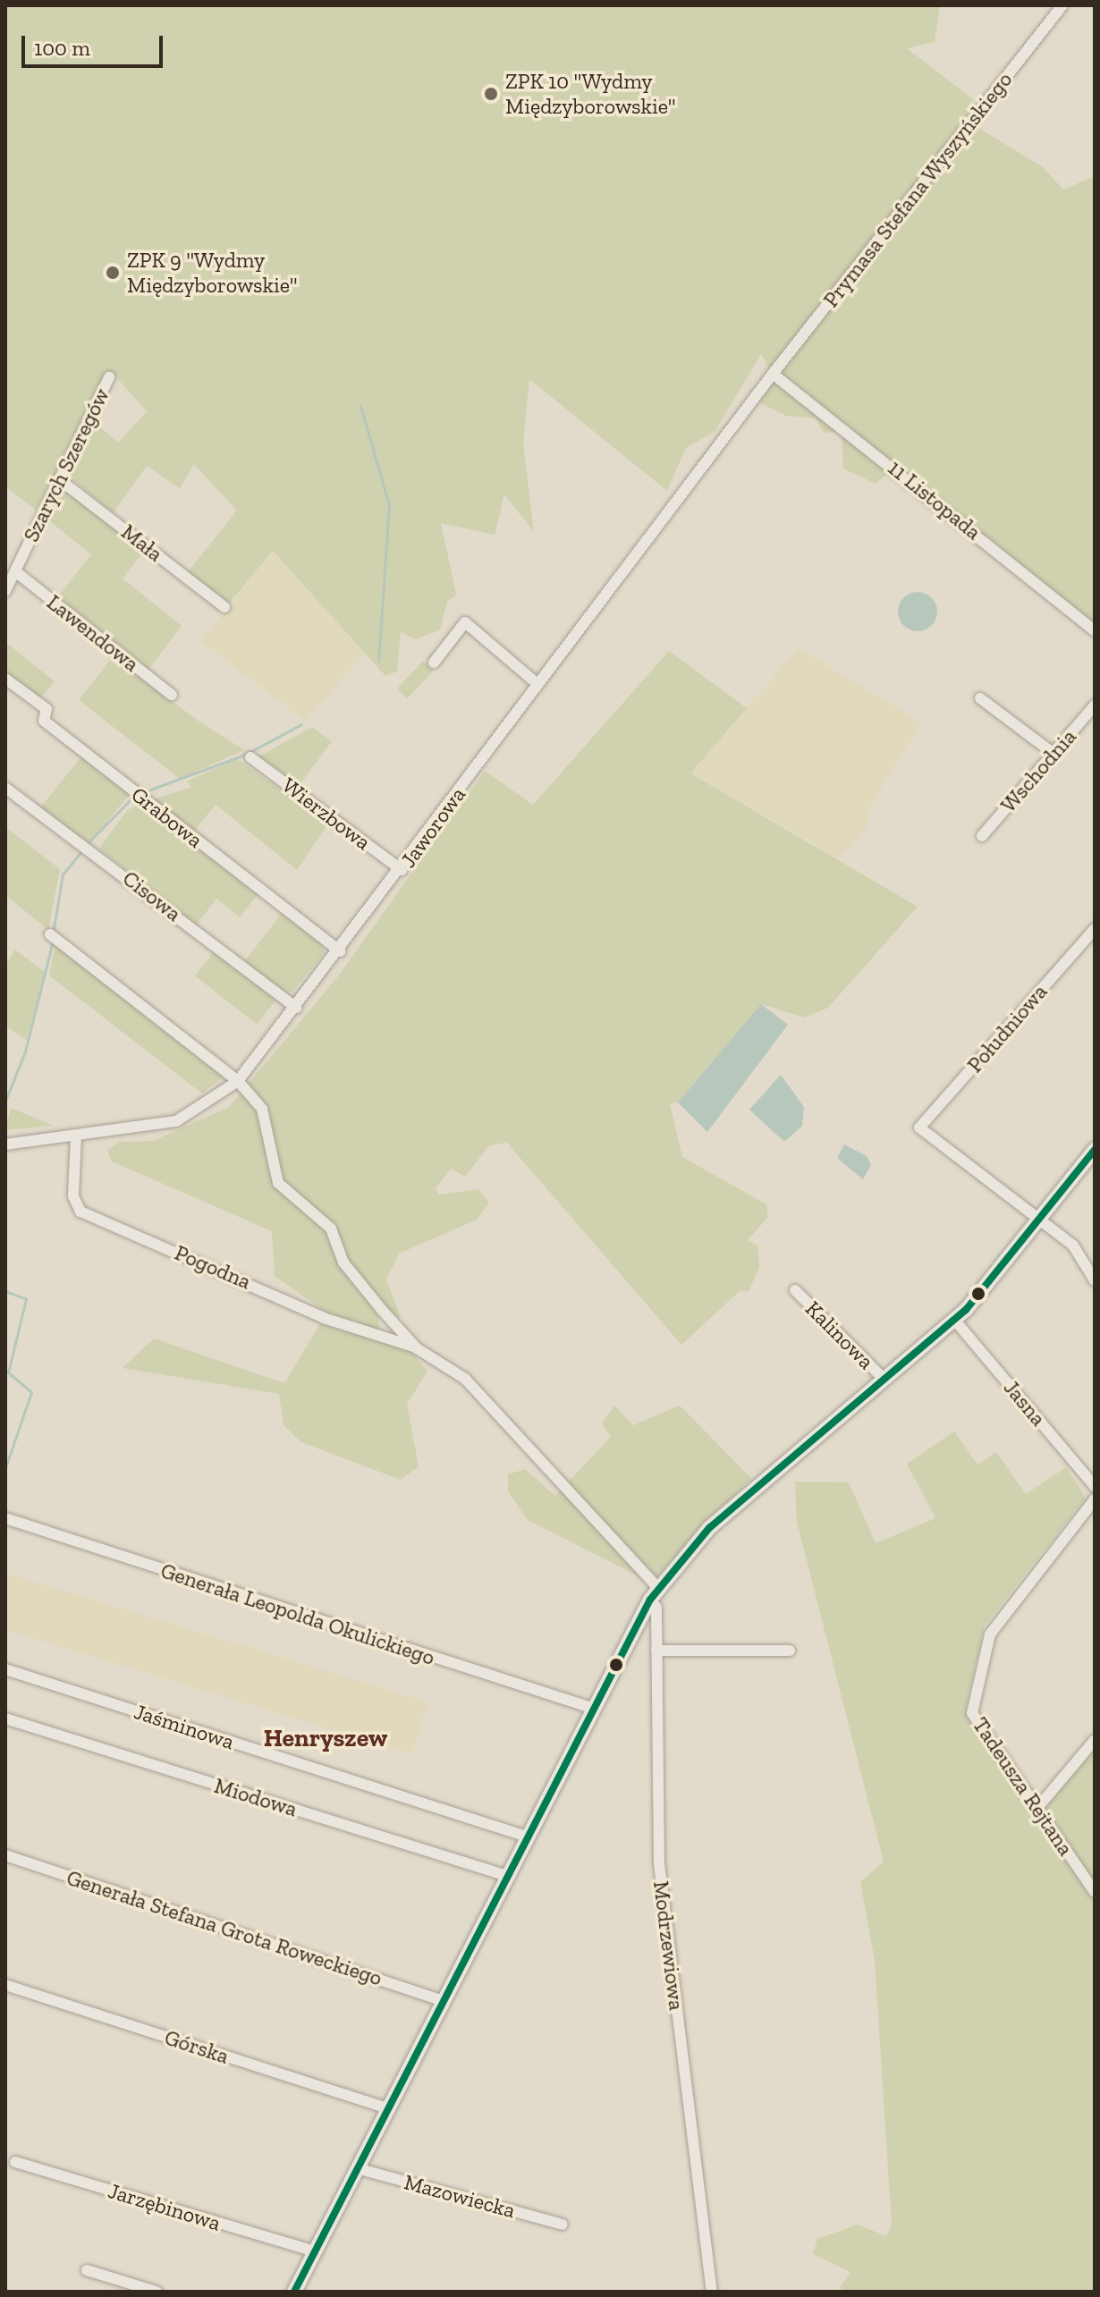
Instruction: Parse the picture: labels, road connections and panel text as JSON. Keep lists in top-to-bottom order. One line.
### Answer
{"streets":{"street":["Prymasa Stefana Wyszyńskiego","Szarych Szeregów","11 Listopada","Mała","Lawendowa","Wschodnia","Wierzbowa","Grabowa","Jaworowa","Cisowa","Południowa","Pogodna","Kalinowa","Jasna","Generała Leopolda Okulickiego","Jaśminowa","Tadeusza Rejtana","Miodowa","Generała Stefana Grota Roweckiego","Modrzewiowa","Górska","Mazowiecka","Jarzębinowa"]},"crossings":[["Prymasa Stefana Wyszyńskiego","11 Listopada"],["Prymasa Stefana Wyszyńskiego","Jaworowa"],["Szarych Szeregów","Mała"],["Szarych Szeregów","Lawendowa"],["11 Listopada","Jaworowa"],["Wierzbowa","Jaworowa"],["Grabowa","Jaworowa"],["Jaworowa","Cisowa"],["Jaworowa","Pogodna"]],"districts":["Henryszew"],"places":["ZPK 10 \"Wydmy Międzyborowskie\"","ZPK 9 \"Wydmy Międzyborowskie\""],"scale_bar":"100 m"}
